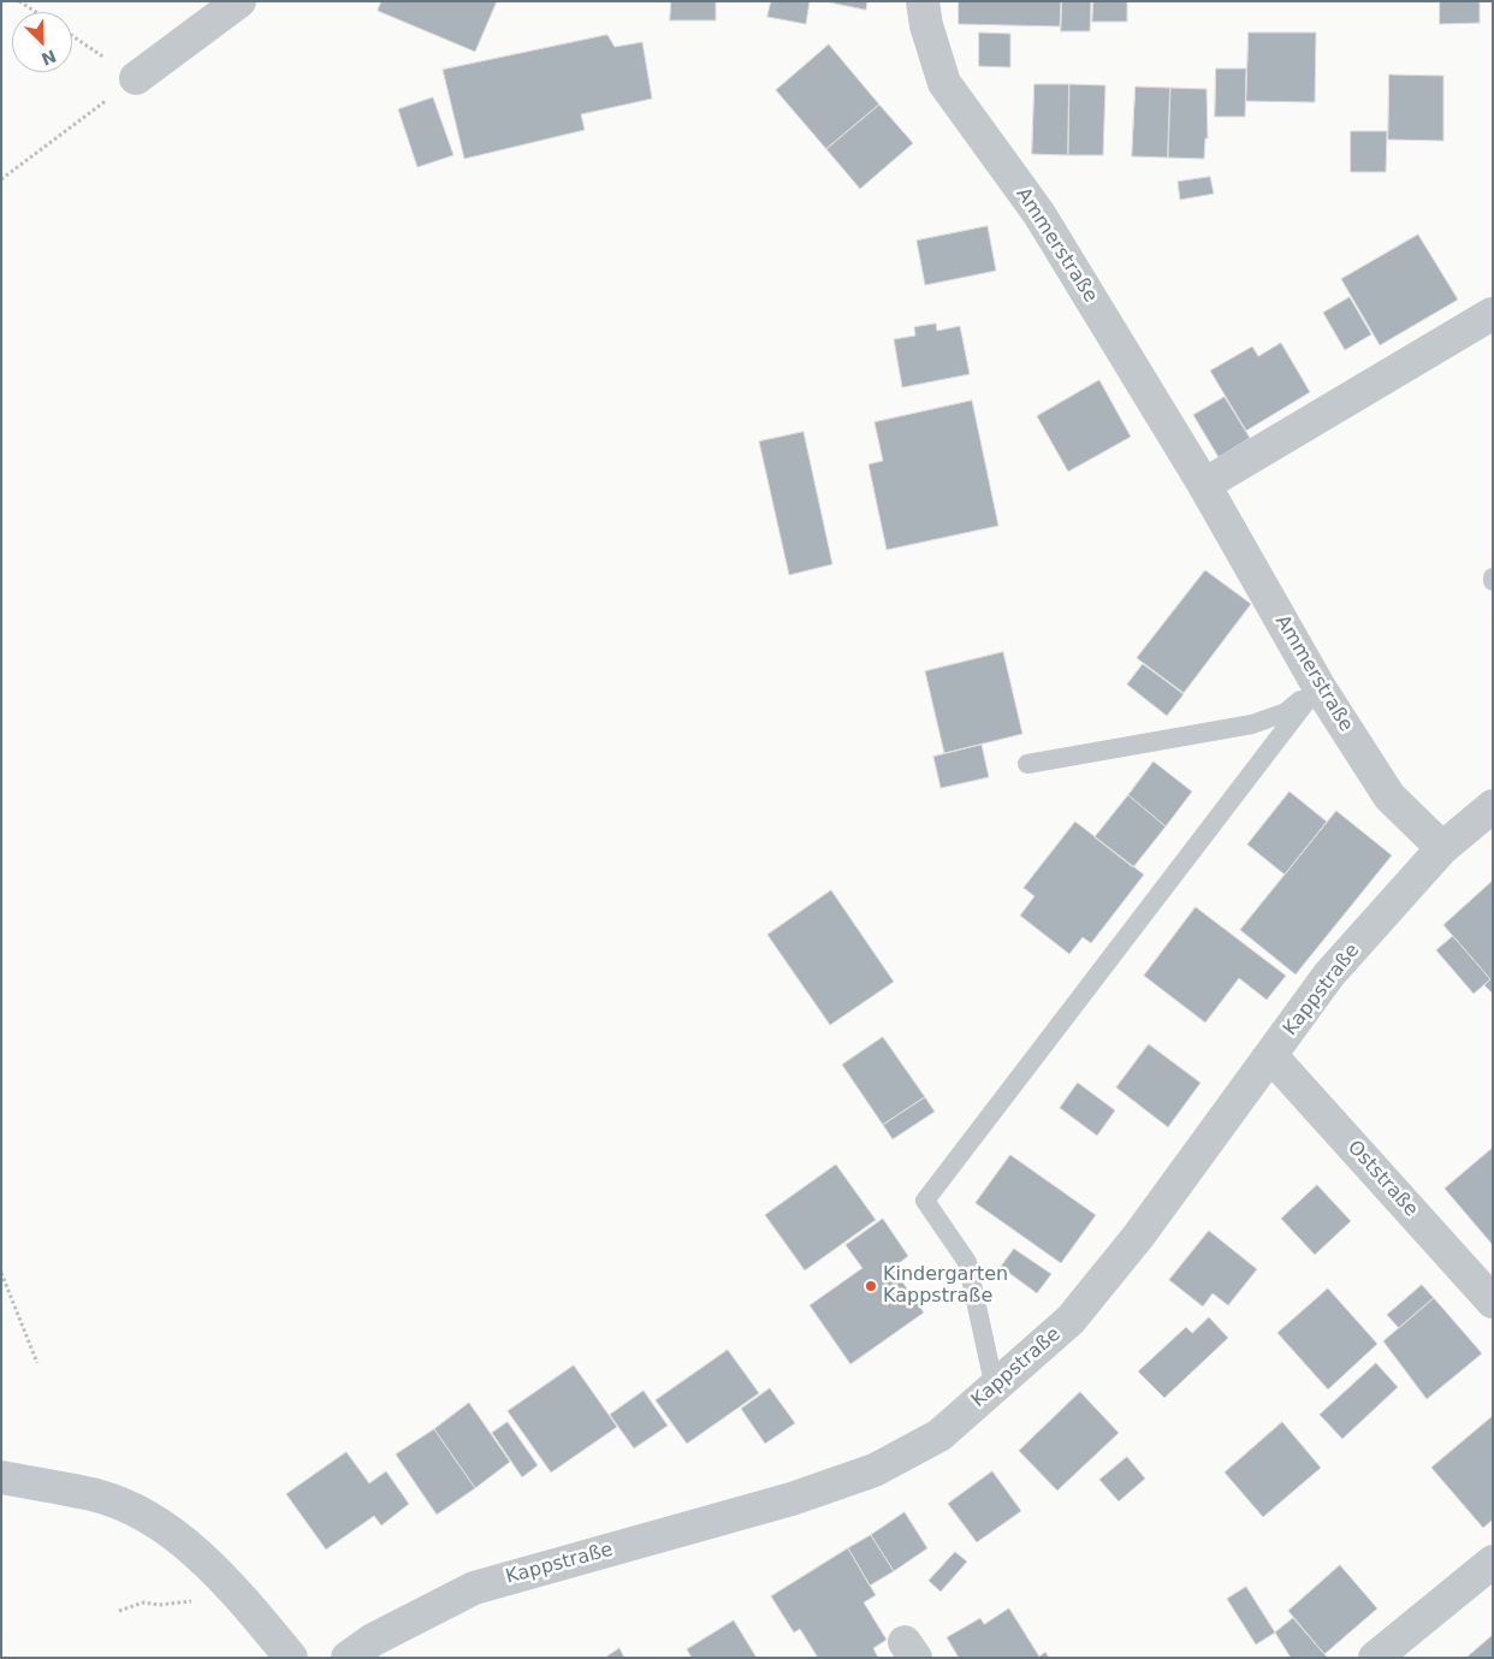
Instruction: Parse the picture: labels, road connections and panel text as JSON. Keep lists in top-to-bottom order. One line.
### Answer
{"streets":{"street":["Ammerstraße","Kappstraße","Oststraße"]},"crossings":[["Ammerstraße","Kappstraße"],["Kappstraße","Oststraße"]],"places":["Kindergarten Kappstraße"],"north":"bottom right"}
